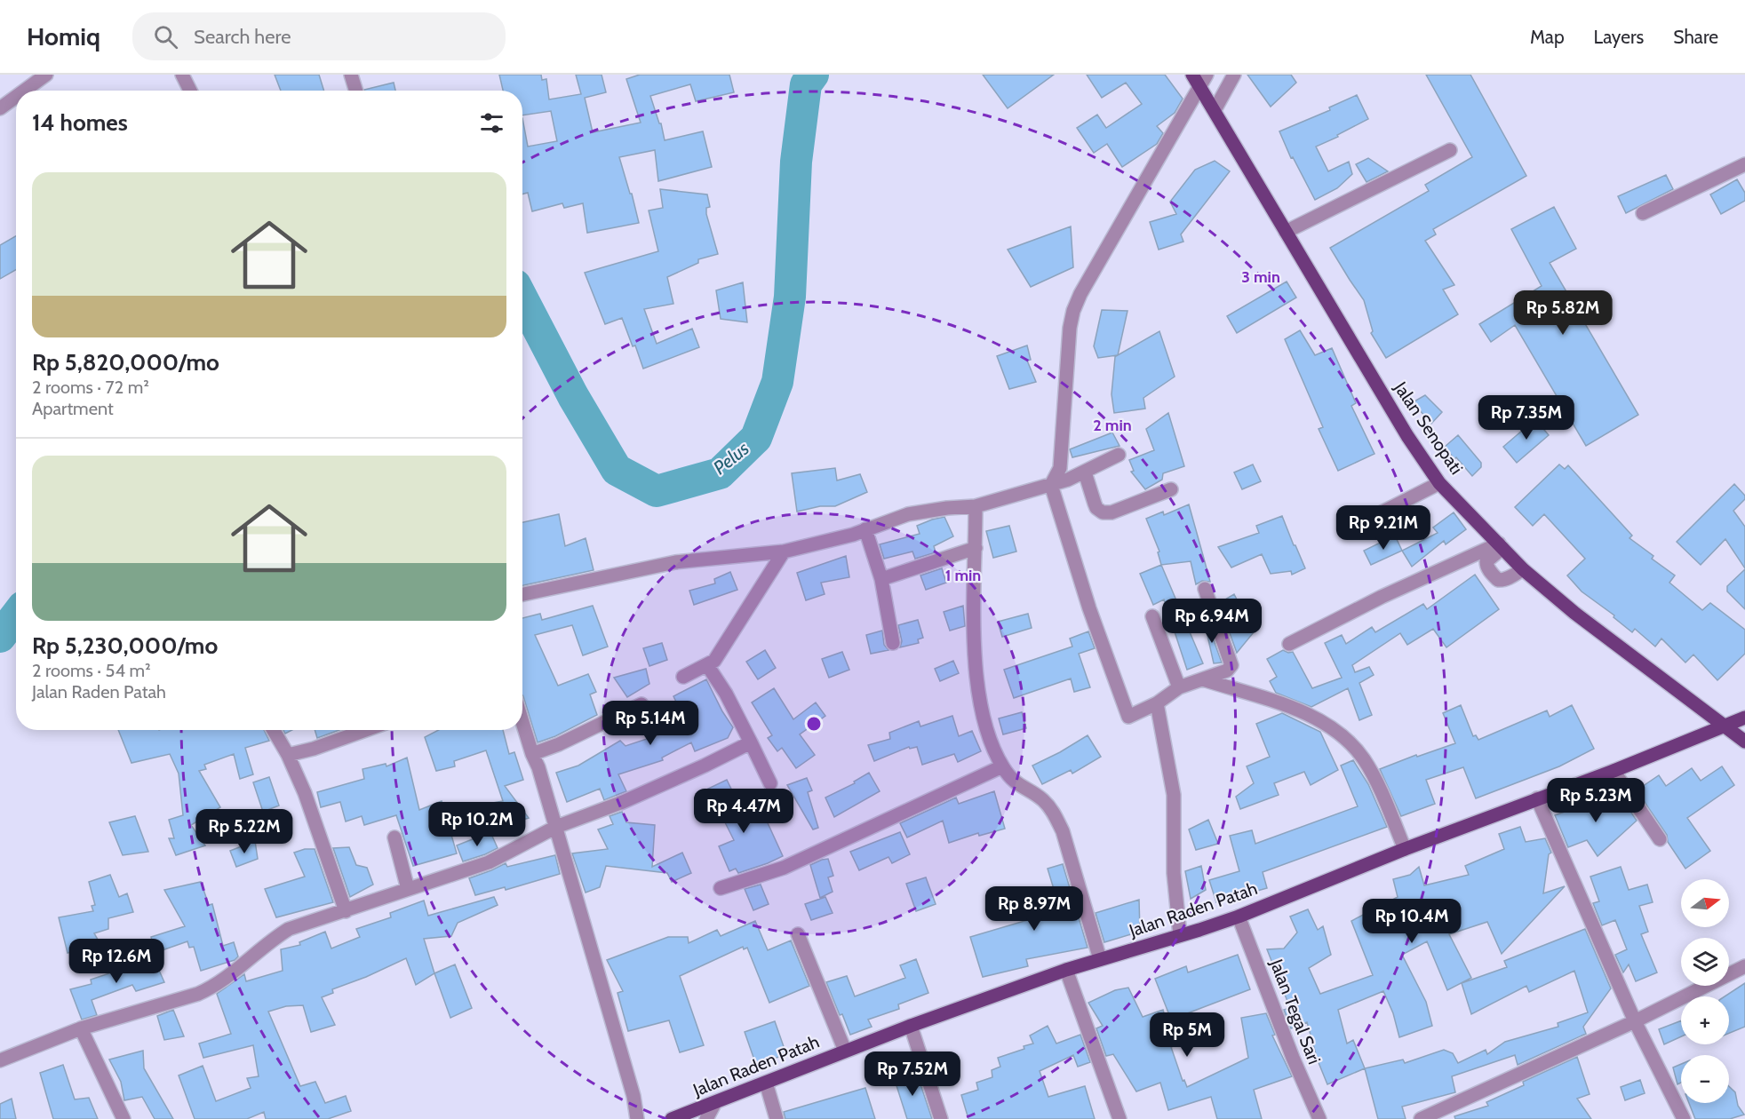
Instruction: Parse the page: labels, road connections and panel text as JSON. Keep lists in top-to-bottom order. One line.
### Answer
{"streets":{"main road":["Jalan Senopati","Jalan Raden Patah"],"street":["Jalan Tegal Sari"]},"crossings":[["Jalan Senopati","Jalan Raden Patah"],["Jalan Raden Patah","Jalan Tegal Sari"]],"water":["Pelus"],"north":"right","page":{"header":"Homiq","search":"Search here","nav":["Map","Layers","Share"],"heading":"14 homes","list":[{"name":"Rp 5,820,000/mo","note":"2 rooms · 72 m² · Apartment"},{"name":"Rp 5,230,000/mo","note":"2 rooms · 54 m² · Jalan Raden Patah"}],"price":["Rp 5.82M","Rp 7.35M","Rp 9.21M","Rp 6.94M","Rp 5.14M","Rp 5.23M","Rp 4.47M","Rp 10.2M","Rp 5.22M","Rp 8.97M","Rp 10.4M","Rp 12.6M","Rp 5M","Rp 7.52M"],"map_buttons":["+","−"]},"rings":["3 min","2 min","1 min"]}
